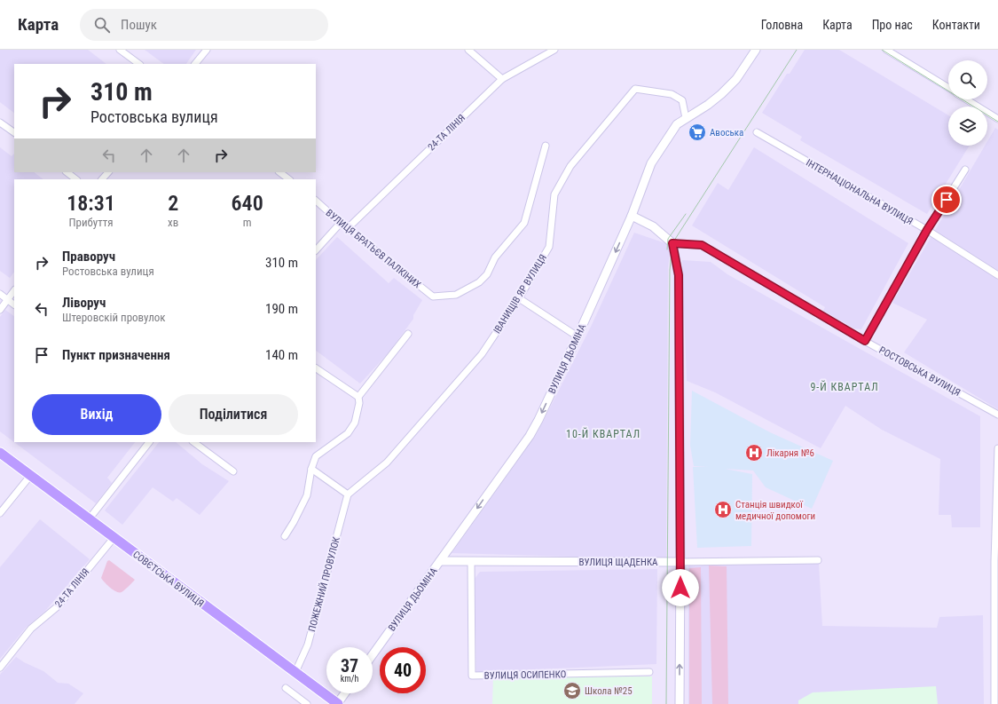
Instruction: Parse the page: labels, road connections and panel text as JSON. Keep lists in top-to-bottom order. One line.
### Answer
{"streets":{"main road":["СОВЄТСЬКА ВУЛИЦЯ"],"street":["24-ТА ЛІНІЯ","ІНТЕРНАЦІОНАЛЬНА ВУЛИЦЯ","ВУЛИЦЯ БРАТЬЄВ ПАЛКІНИХ","ІВАНИЩІВ ЯР ВУЛИЦЯ","ВУЛИЦЯ ДЬОМІНА","РОСТОВСЬКА ВУЛИЦЯ","ВУЛИЦЯ ЩАДЕНКА","ПОЖЕЖНИЙ ПРОВУЛОК","ВУЛИЦЯ ОСИПЕНКО"]},"crossings":[["24-ТА ЛІНІЯ","ВУЛИЦЯ БРАТЬЄВ ПАЛКІНИХ"],["24-ТА ЛІНІЯ","СОВЄТСЬКА ВУЛИЦЯ"],["ІВАНИЩІВ ЯР ВУЛИЦЯ","ВУЛИЦЯ ДЬОМІНА"],["ІВАНИЩІВ ЯР ВУЛИЦЯ","ПОЖЕЖНИЙ ПРОВУЛОК"],["ВУЛИЦЯ ДЬОМІНА","ВУЛИЦЯ ЩАДЕНКА"],["ВУЛИЦЯ ЩАДЕНКА","ВУЛИЦЯ ОСИПЕНКО"],["СОВЄТСЬКА ВУЛИЦЯ","ПОЖЕЖНИЙ ПРОВУЛОК"]],"one_way":["ВУЛИЦЯ ДЬОМІНА"],"districts":["9-Й КВАРТАЛ","10-Й КВАРТАЛ"],"places":{"supermarket":["Авоська"],"hospital":["Лікарня №6","Станція швидкої медичної допомоги"],"school or university":["Школа №25"]},"page":{"header":"Карта","search":"Пошук","nav":["Головна","Карта","Про нас","Контакти"],"turn":["310 m","Ростовська вулиця"],"eta":["18:31","Прибуття","2","хв","640","m"],"list":[{"name":"Праворуч","note":"Ростовська вулиця","value":"310 m"},{"name":"Ліворуч","note":"Штеровскій провулок","value":"190 m"},{"name":"Пункт призначення","value":"140 m"}],"buttons":["Вихід","Поділитися"],"speed":"37 km/h","limit":"40"}}
